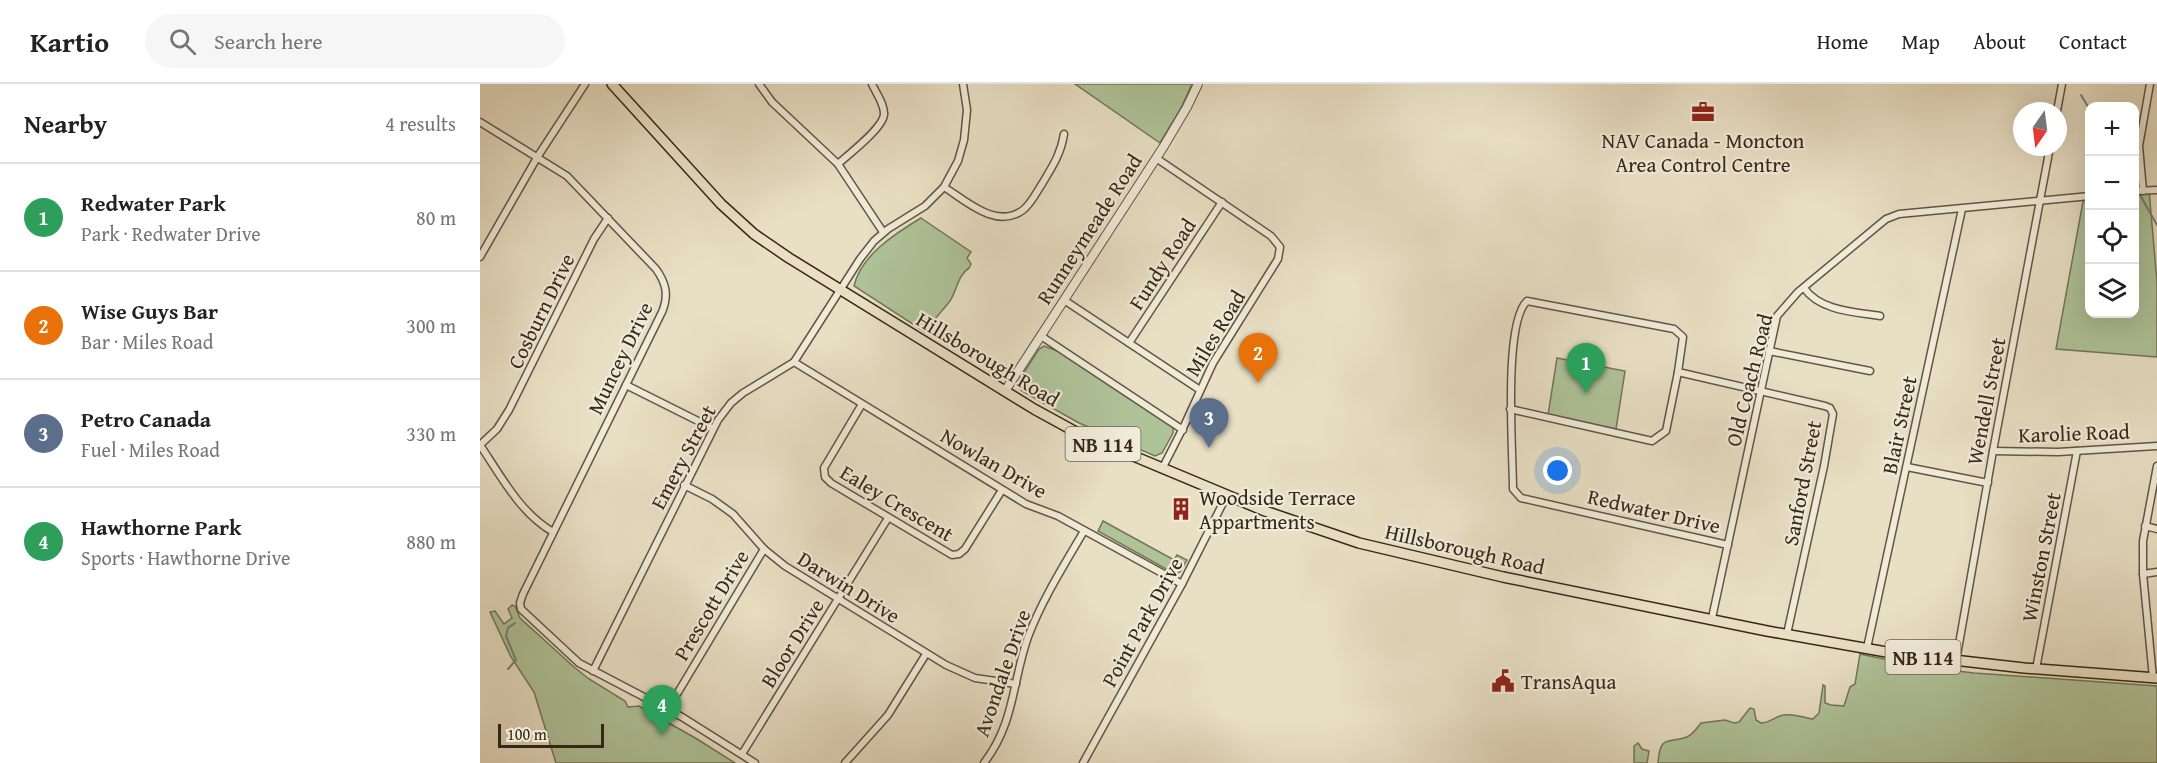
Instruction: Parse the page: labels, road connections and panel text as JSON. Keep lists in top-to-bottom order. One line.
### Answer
{"streets":{"main road":["Hillsborough Road","NB 114"],"street":["Runneymeade Road","Fundy Road","Cosburn Drive","Miles Road","Muncey Drive","Old Coach Road","Wendell Street","Blair Street","Karolie Road","Emery Street","Nowlan Drive","Sanford Street","Ealey Crescent","Redwater Drive","Winston Street","Darwin Drive","Prescott Drive","Point Park Drive","Bloor Drive","Avondale Drive"]},"crossings":[["Runneymeade Road","Hillsborough Road"],["Fundy Road","Miles Road"],["Cosburn Drive","Muncey Drive"],["Miles Road","Hillsborough Road"],["Muncey Drive","Emery Street"],["Hillsborough Road","Old Coach Road"],["Hillsborough Road","Wendell Street"],["Hillsborough Road","Blair Street"],["Hillsborough Road","Emery Street"],["Hillsborough Road","Sanford Street"],["Hillsborough Road","Winston Street"],["Hillsborough Road","Point Park Drive"],["Old Coach Road","Wendell Street"],["Old Coach Road","Blair Street"],["Old Coach Road","Sanford Street"],["Old Coach Road","Redwater Drive"],["Wendell Street","Karolie Road"],["Karolie Road","Winston Street"],["Emery Street","Nowlan Drive"],["Emery Street","Darwin Drive"],["Nowlan Drive","Ealey Crescent"],["Nowlan Drive","Point Park Drive"],["Nowlan Drive","Avondale Drive"],["Ealey Crescent","Bloor Drive"],["Darwin Drive","Prescott Drive"],["Darwin Drive","Bloor Drive"],["Darwin Drive","Avondale Drive"]],"places":{"office":["NAV Canada - Moncton Area Control Centre"],"building":["Woodside Terrace Appartments"],"public building":["TransAqua"]},"scale_bar":"100 m","north":"bottom","page":{"header":"Kartio","search":"Search here","nav":["Home","Map","About","Contact"],"heading":["Nearby","4 results"],"map_buttons":["+","−"],"list":[{"mark":"1","name":"Redwater Park","note":"Park · Redwater Drive","value":"80 m"},{"mark":"2","name":"Wise Guys Bar","note":"Bar · Miles Road","value":"300 m"},{"mark":"3","name":"Petro Canada","note":"Fuel · Miles Road","value":"330 m"},{"mark":"4","name":"Hawthorne Park","note":"Sports · Hawthorne Drive","value":"880 m"}],"pins":["2","1","3","4"],"scale":"100 m"}}
